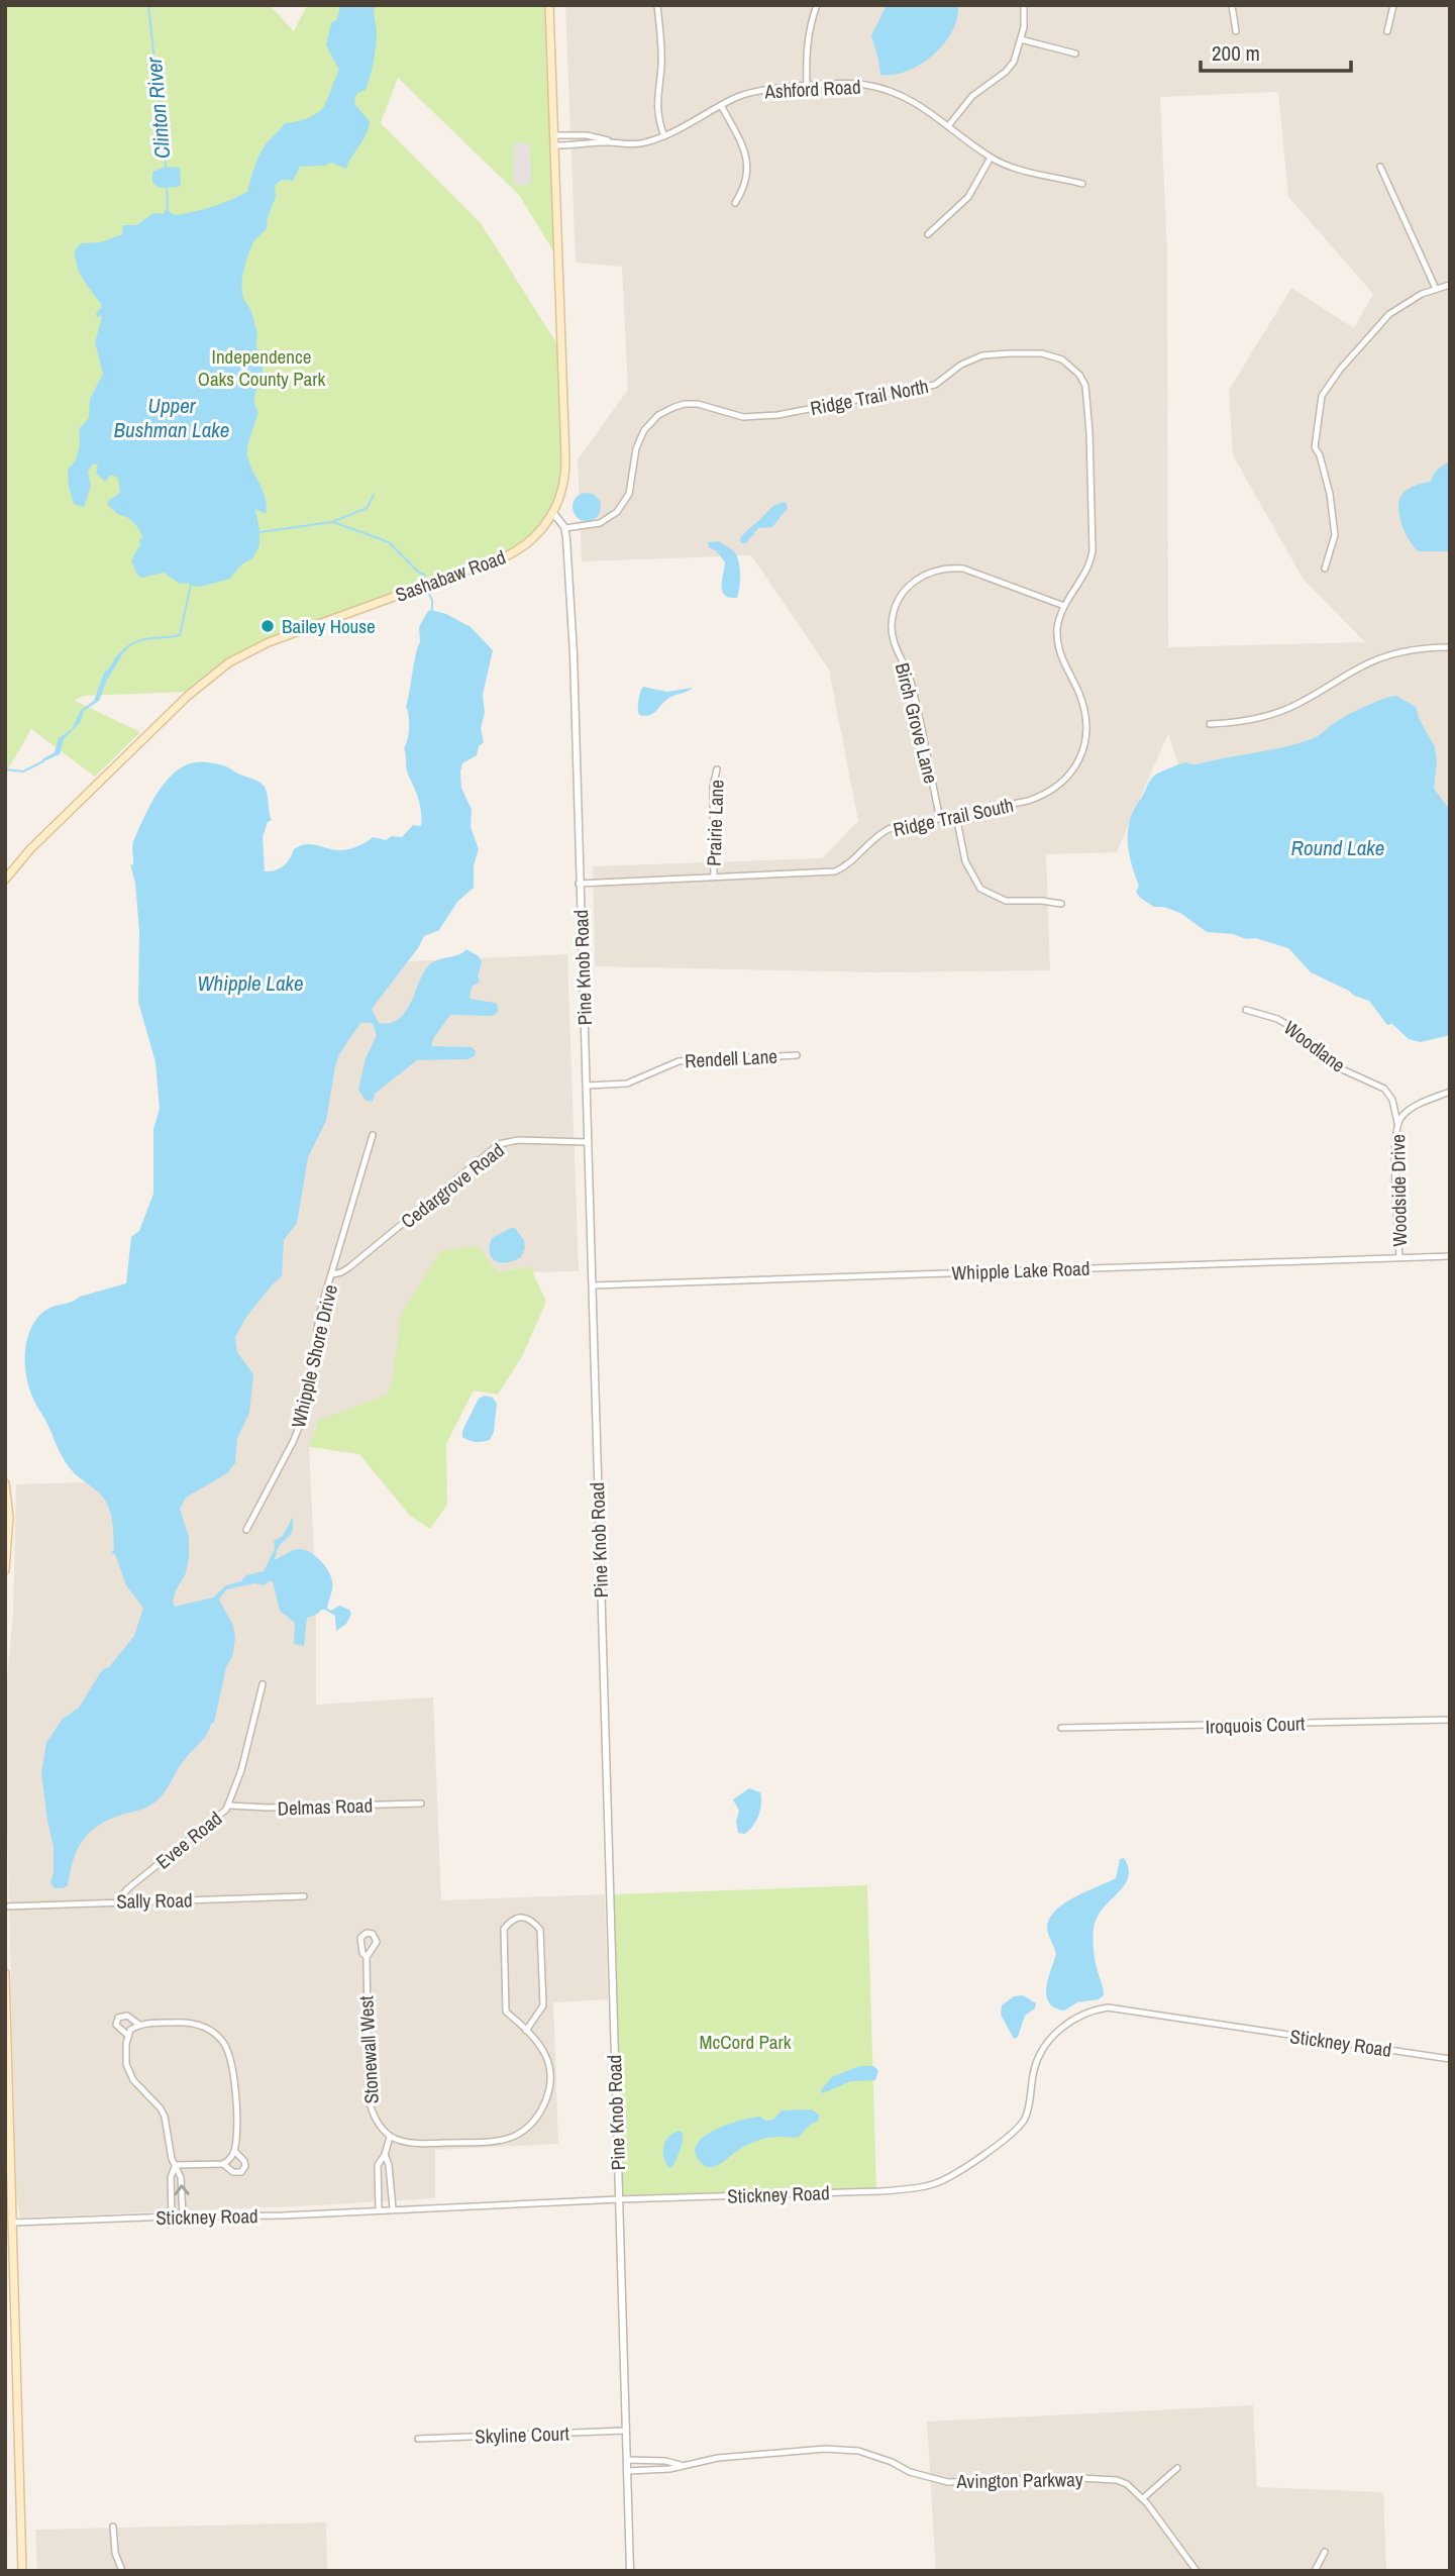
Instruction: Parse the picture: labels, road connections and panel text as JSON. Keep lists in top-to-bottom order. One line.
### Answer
{"streets":{"main road":["Sashabaw Road"],"street":["Ashford Road","Ridge Trail North","Birch Grove Lane","Ridge Trail South","Prairie Lane","Pine Knob Road","Woodlane","Rendell Lane","Cedargrove Road","Woodside Drive","Whipple Lake Road","Whipple Shore Drive","Iroquois Court","Delmas Road","Evee Road","Sally Road","Stickney Road","Stonewall West","Skyline Court","Avington Parkway"]},"crossings":[["Ashford Road","Sashabaw Road"],["Ridge Trail North","Birch Grove Lane"],["Ridge Trail North","Ridge Trail South"],["Ridge Trail North","Pine Knob Road"],["Birch Grove Lane","Ridge Trail South"],["Ridge Trail South","Prairie Lane"],["Ridge Trail South","Pine Knob Road"],["Pine Knob Road","Rendell Lane"],["Pine Knob Road","Cedargrove Road"],["Pine Knob Road","Whipple Lake Road"],["Pine Knob Road","Stickney Road"],["Pine Knob Road","Skyline Court"],["Pine Knob Road","Avington Parkway"],["Woodlane","Woodside Drive"],["Cedargrove Road","Whipple Shore Drive"],["Woodside Drive","Whipple Lake Road"],["Delmas Road","Evee Road"],["Evee Road","Sally Road"]],"water":["Clinton River","Upper Bushman Lake","Round Lake","Whipple Lake"],"parks":["Independence Oaks County Park","McCord Park"],"places":["Bailey House"],"scale_bar":"200 m"}
